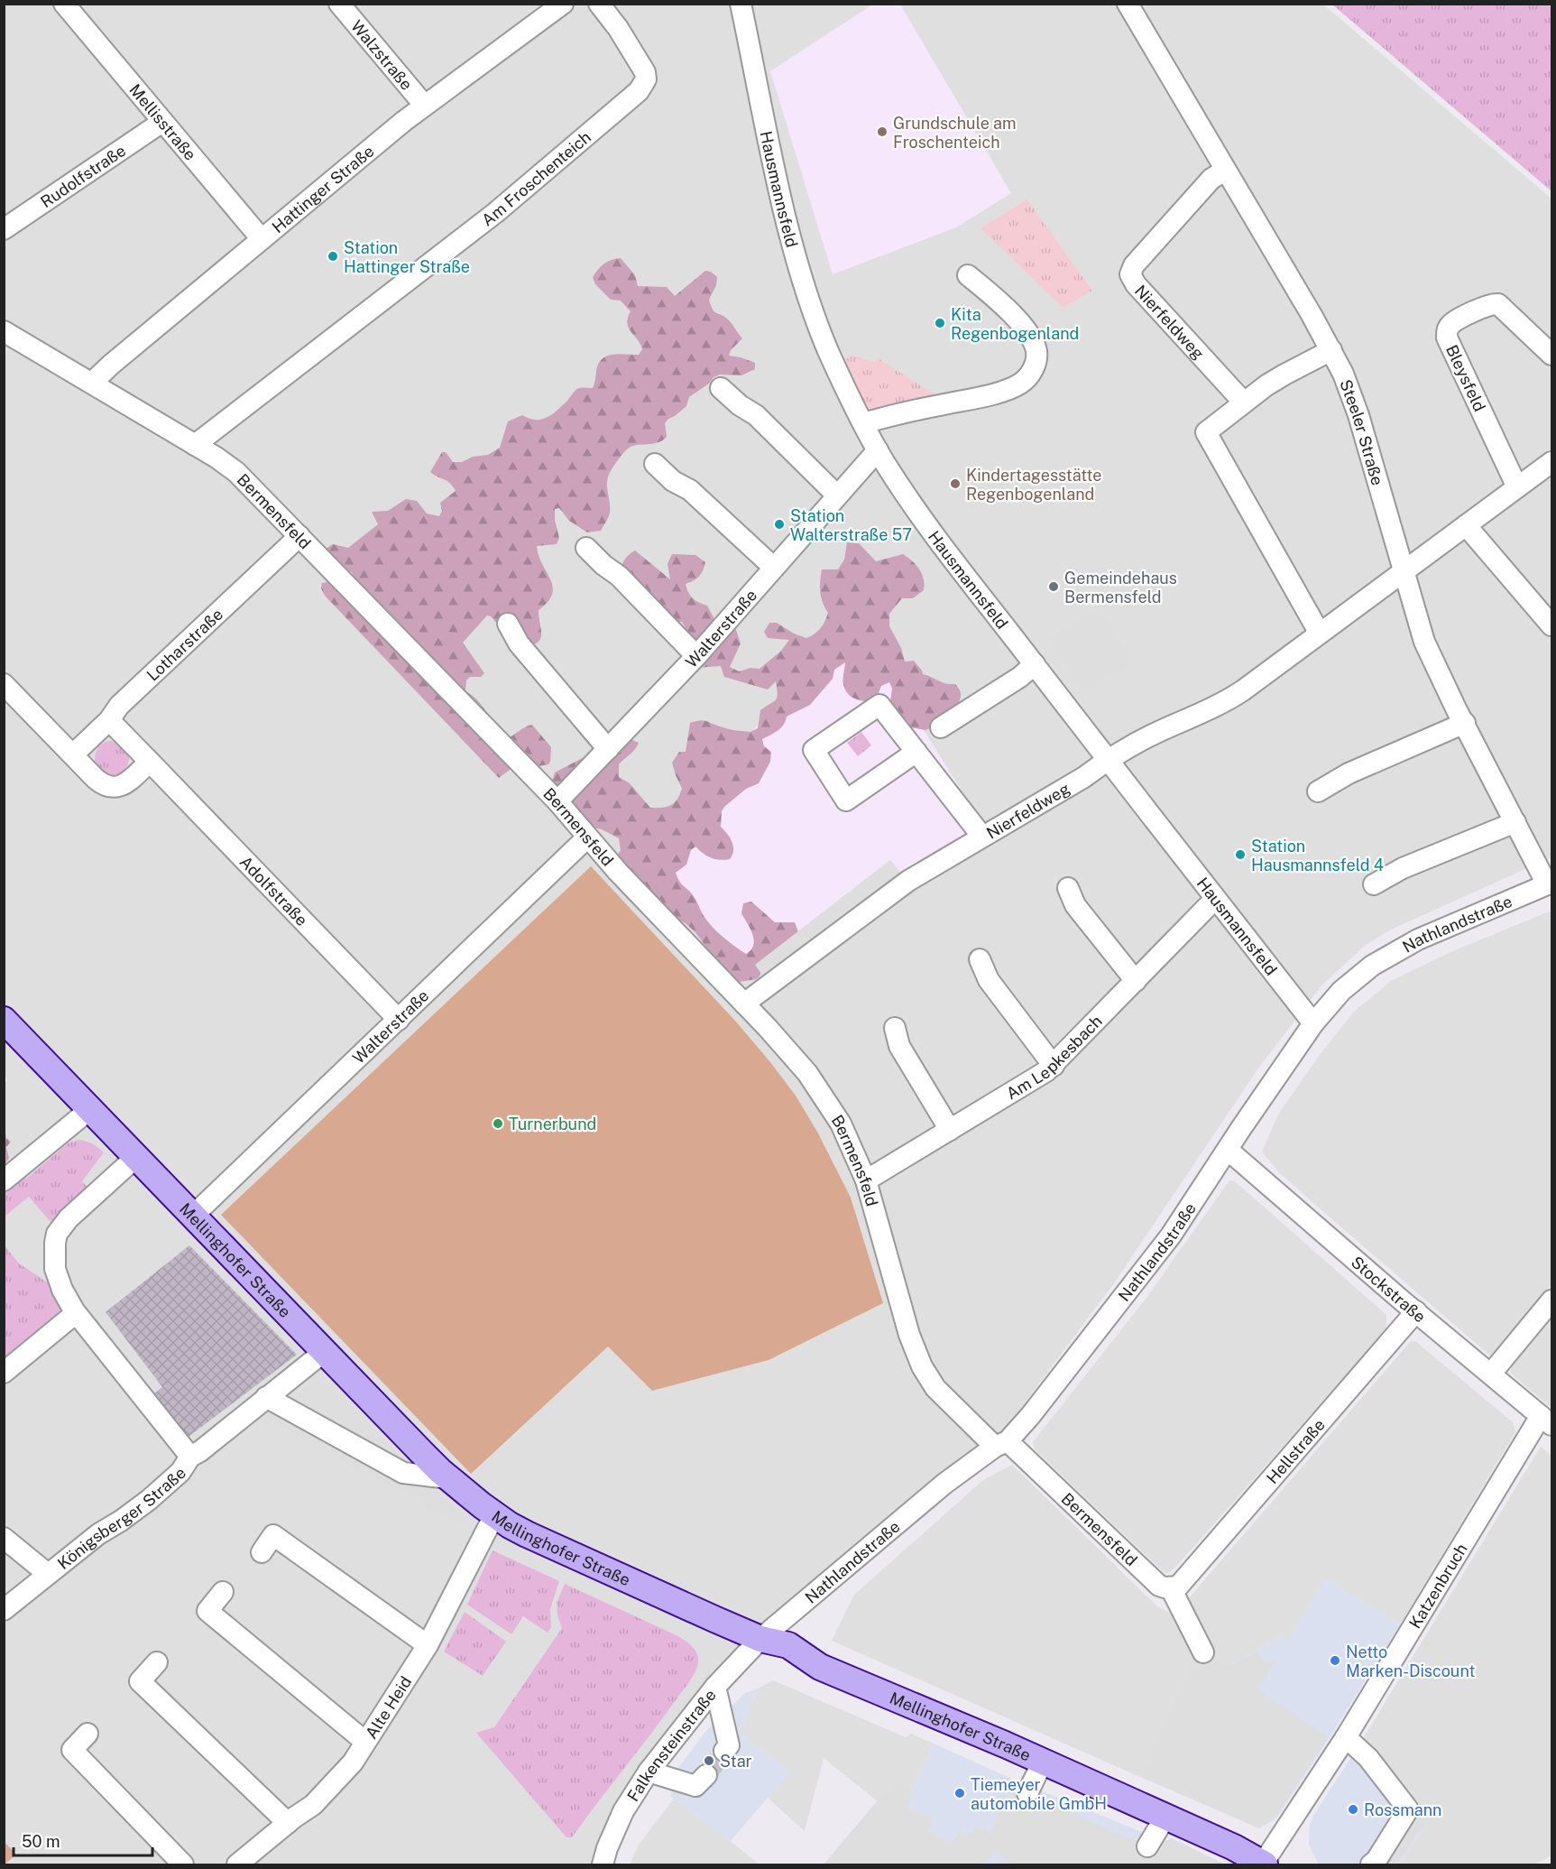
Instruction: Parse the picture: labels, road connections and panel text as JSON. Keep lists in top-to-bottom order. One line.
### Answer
{"streets":{"main road":["Mellinghofer Straße"],"street":["Walzstraße","Mellisstraße","Rudolfstraße","Am Froschenteich","Hattinger Straße","Hausmannsfeld","Nierfeldweg","Bleysfeld","Steeler Straße","Bermensfeld","Walterstraße","Lotharstraße","Adolfstraße","Nathlandstraße","Am Lepkesbach","Stockstraße","Hellstraße","Königsberger Straße","Katzenbruch","Alte Heid","Falkensteinstraße"]},"crossings":[["Walzstraße","Hattinger Straße"],["Mellisstraße","Rudolfstraße"],["Mellisstraße","Hattinger Straße"],["Am Froschenteich","Bermensfeld"],["Hattinger Straße","Bermensfeld"],["Hausmannsfeld","Nierfeldweg"],["Hausmannsfeld","Walterstraße"],["Hausmannsfeld","Nathlandstraße"],["Hausmannsfeld","Am Lepkesbach"],["Nierfeldweg","Steeler Straße"],["Nierfeldweg","Bermensfeld"],["Steeler Straße","Nathlandstraße"],["Bermensfeld","Walterstraße"],["Bermensfeld","Lotharstraße"],["Bermensfeld","Nathlandstraße"],["Bermensfeld","Am Lepkesbach"],["Bermensfeld","Hellstraße"],["Walterstraße","Adolfstraße"],["Walterstraße","Mellinghofer Straße"],["Lotharstraße","Adolfstraße"],["Nathlandstraße","Mellinghofer Straße"],["Nathlandstraße","Stockstraße"],["Nathlandstraße","Falkensteinstraße"],["Mellinghofer Straße","Königsberger Straße"],["Mellinghofer Straße","Katzenbruch"],["Mellinghofer Straße","Alte Heid"],["Mellinghofer Straße","Falkensteinstraße"],["Stockstraße","Hellstraße"],["Stockstraße","Katzenbruch"]],"places":["Grundschule am Froschenteich","Station Hattinger Straße","Kita Regenbogenland","Kindertagesstätte Regenbogenland","Station Walterstraße 57","Gemeindehaus Bermensfeld","Station Hausmannsfeld 4","Turnerbund","Netto Marken-Discount","Star","Tiemeyer automobile GmbH","Rossmann"],"scale_bar":"50 m"}
